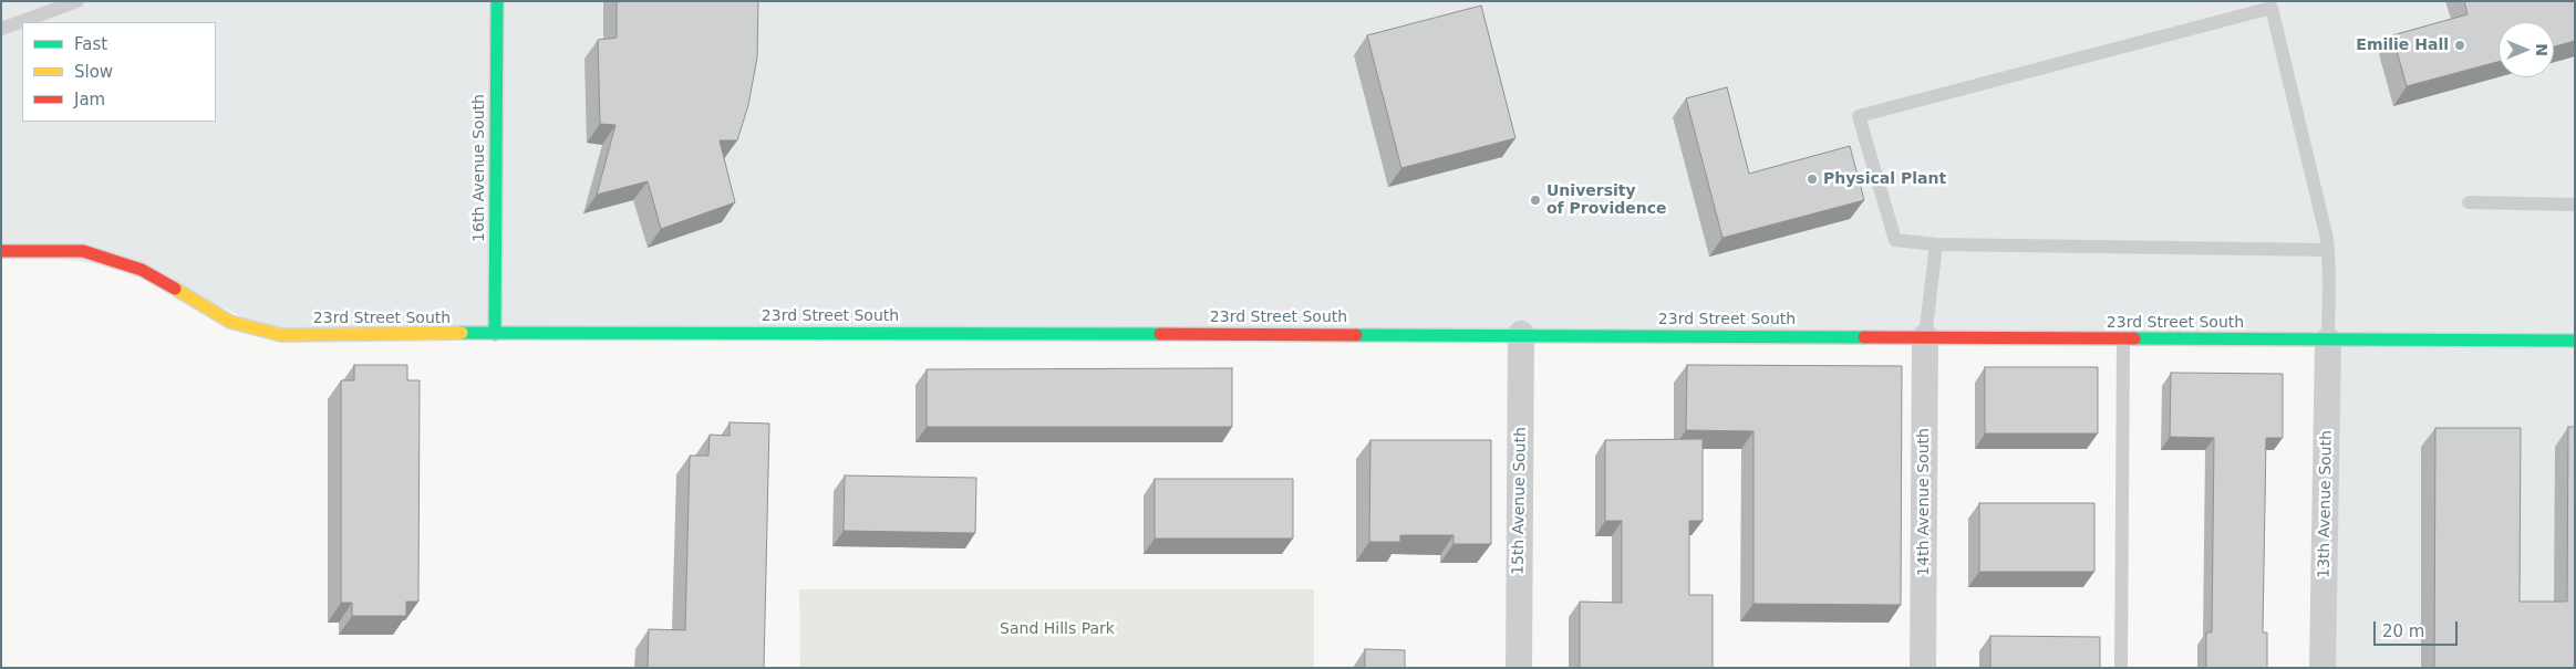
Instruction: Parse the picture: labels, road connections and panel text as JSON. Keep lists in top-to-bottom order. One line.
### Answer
{"streets":{"street":["16th Avenue South","23rd Street South","15th Avenue South","14th Avenue South","13th Avenue South"]},"crossings":[["16th Avenue South","23rd Street South"],["23rd Street South","15th Avenue South"],["23rd Street South","14th Avenue South"],["23rd Street South","13th Avenue South"]],"parks":["Sand Hills Park"],"places":["Emilie Hall","Physical Plant","University of Providence"],"legend":["Fast","Slow","Jam"],"scale_bar":"20 m","north":"right"}
